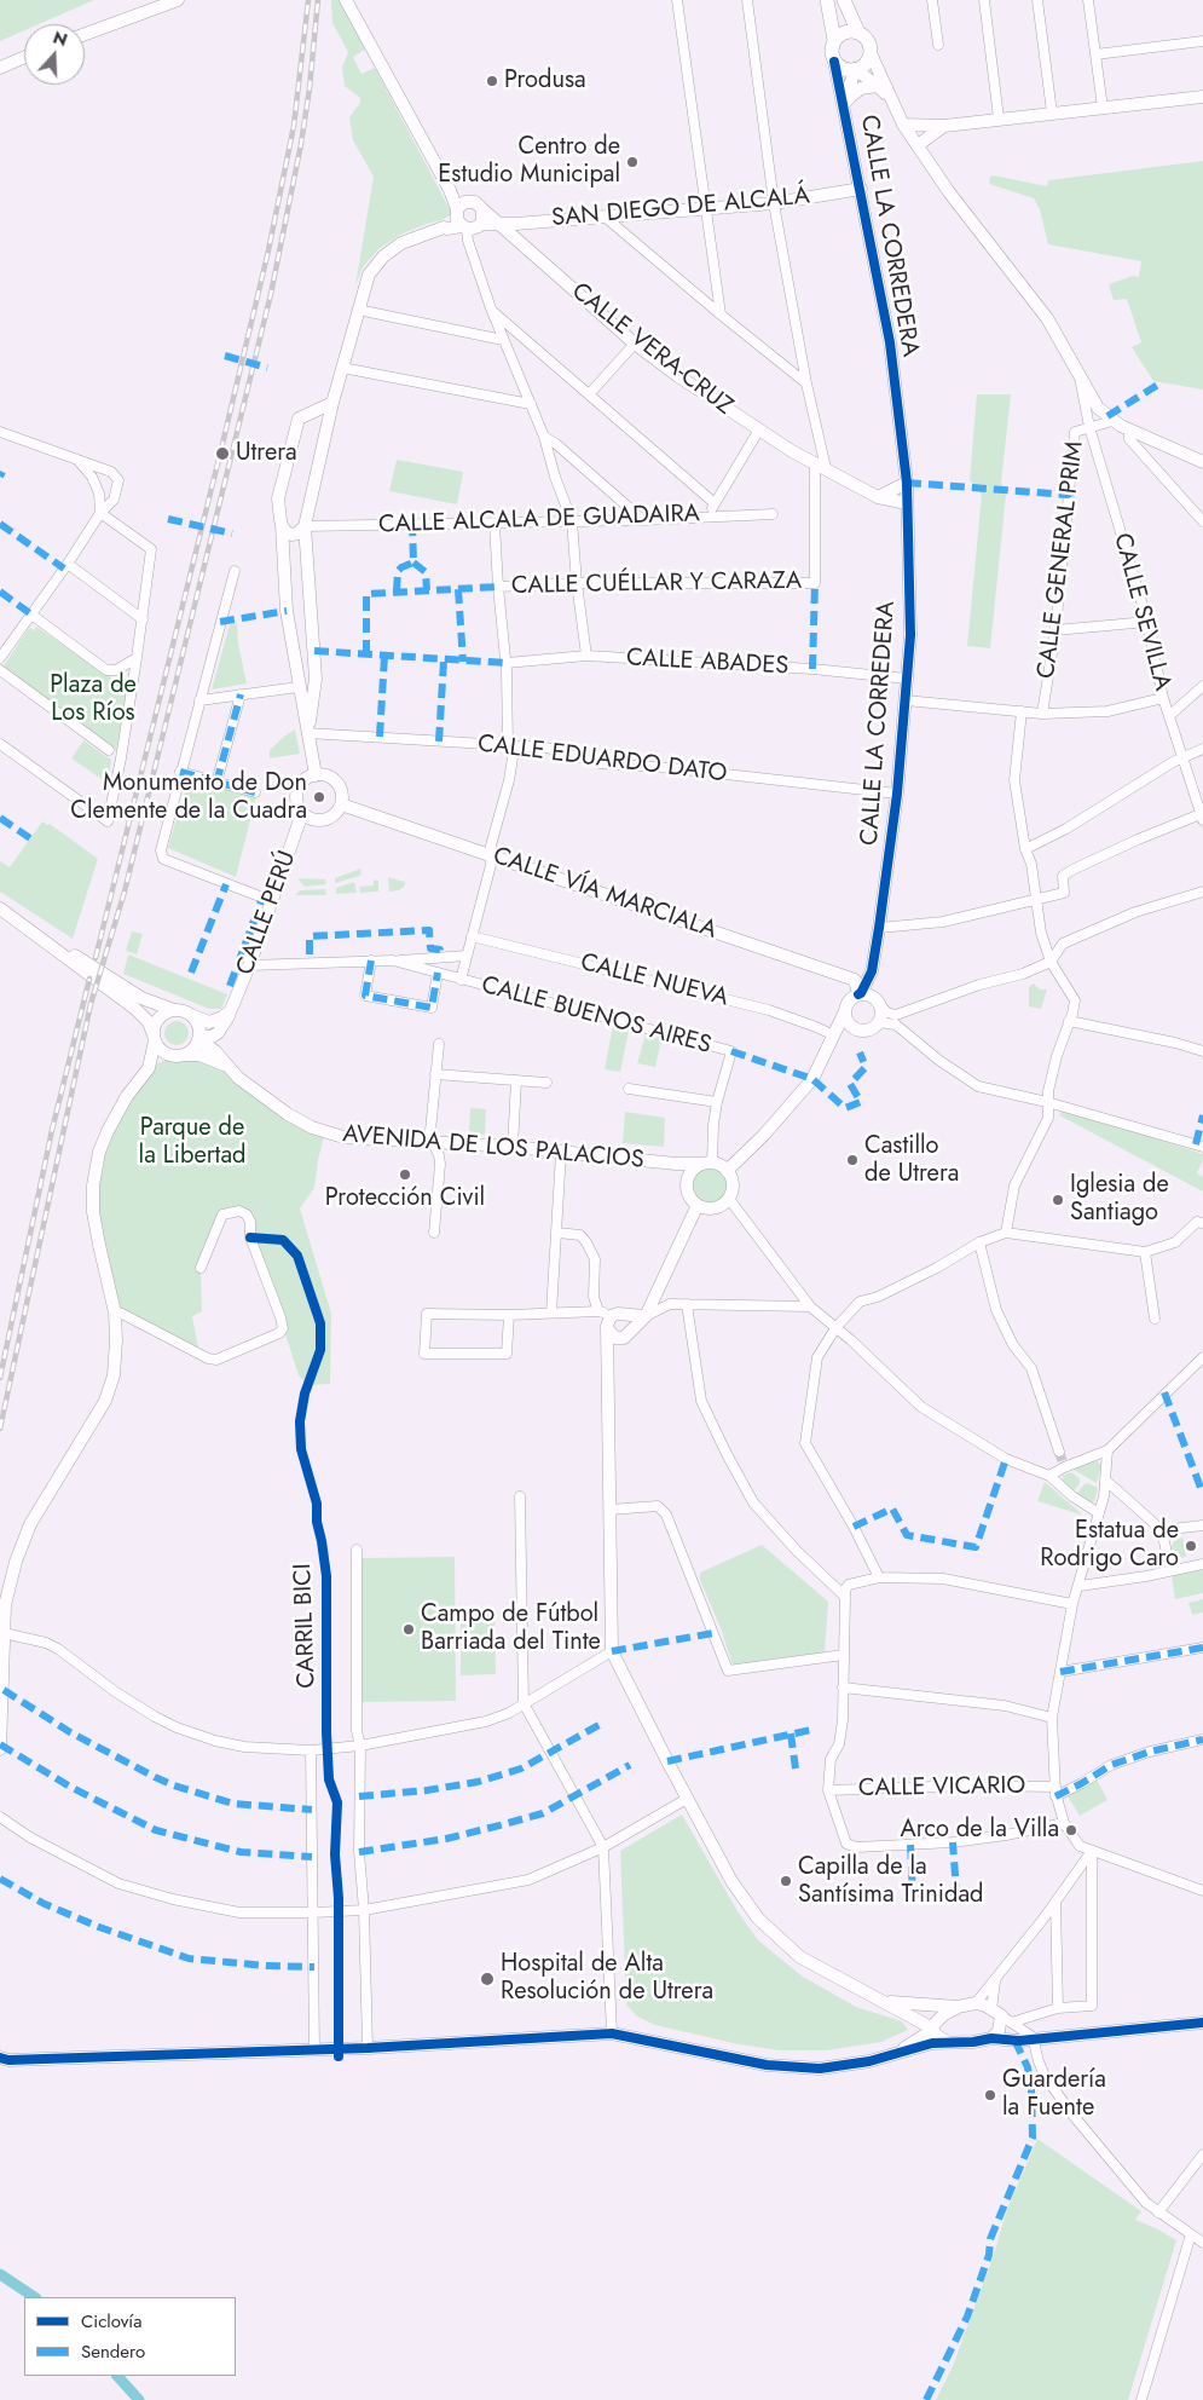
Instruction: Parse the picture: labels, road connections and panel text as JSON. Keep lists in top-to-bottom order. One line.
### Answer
{"streets":{"street":["SAN DIEGO DE ALCALÁ","CALLE LA CORREDERA","CALLE VERA-CRUZ","CALLE ALCALA DE GUADAIRA","CALLE GENERAL PRIM","CALLE CUÉLLAR Y CARAZA","CALLE SEVILLA","CALLE ABADES","CALLE EDUARDO DATO","CALLE VÍA MARCIALA","CALLE PERÚ","CALLE NUEVA","CALLE BUENOS AIRES","AVENIDA DE LOS PALACIOS","CALLE VICARIO"],"cycle path":["CARRIL BICI"]},"crossings":[["SAN DIEGO DE ALCALÁ","CALLE LA CORREDERA"],["SAN DIEGO DE ALCALÁ","CALLE VERA-CRUZ"],["CALLE LA CORREDERA","CALLE VERA-CRUZ"],["CALLE LA CORREDERA","CALLE ABADES"],["CALLE LA CORREDERA","CALLE EDUARDO DATO"],["CALLE LA CORREDERA","CALLE VÍA MARCIALA"],["CALLE VERA-CRUZ","CALLE CUÉLLAR Y CARAZA"],["CALLE GENERAL PRIM","CALLE SEVILLA"],["CALLE VÍA MARCIALA","CALLE PERÚ"]],"parks":["Plaza de Los Ríos","Parque de la Libertad"],"places":["Produsa","Centro de Estudio Municipal","Utrera","Monumento de Don Clemente de la Cuadra","Castillo de Utrera","Protección Civil","Iglesia de Santiago","Estatua de Rodrigo Caro","Campo de Fútbol Barriada del Tinte","Arco de la Villa","Capilla de la Santísima Trinidad","Hospital de Alta Resolución de Utrera","Guardería la Fuente"],"legend":["Ciclovía","Sendero"],"north":"top"}
